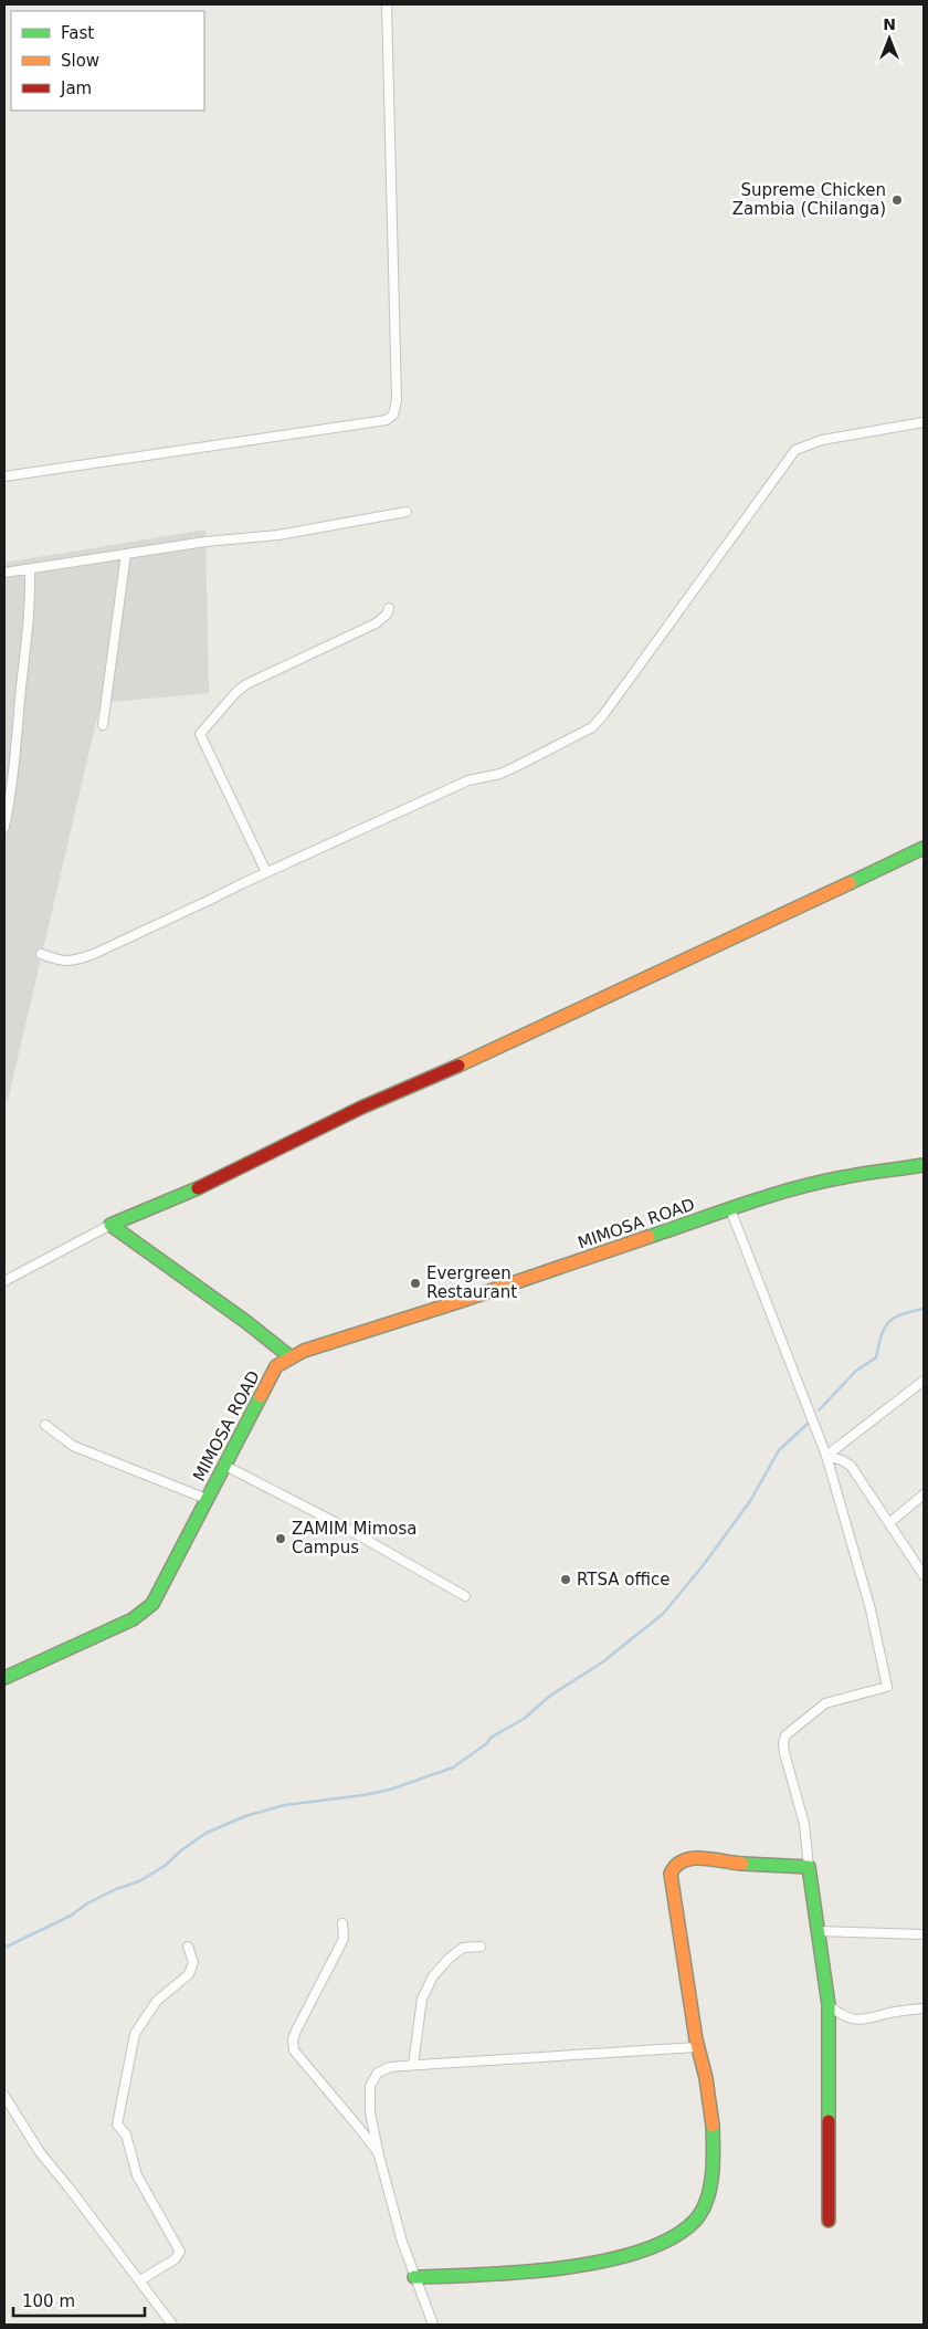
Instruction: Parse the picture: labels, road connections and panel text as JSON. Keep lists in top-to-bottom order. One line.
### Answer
{"streets":{"street":["MIMOSA ROAD"]},"places":["Supreme Chicken Zambia (Chilanga)","Evergreen Restaurant","ZAMIM Mimosa Campus","RTSA office"],"legend":["Fast","Slow","Jam"],"scale_bar":"100 m","north":"top"}
